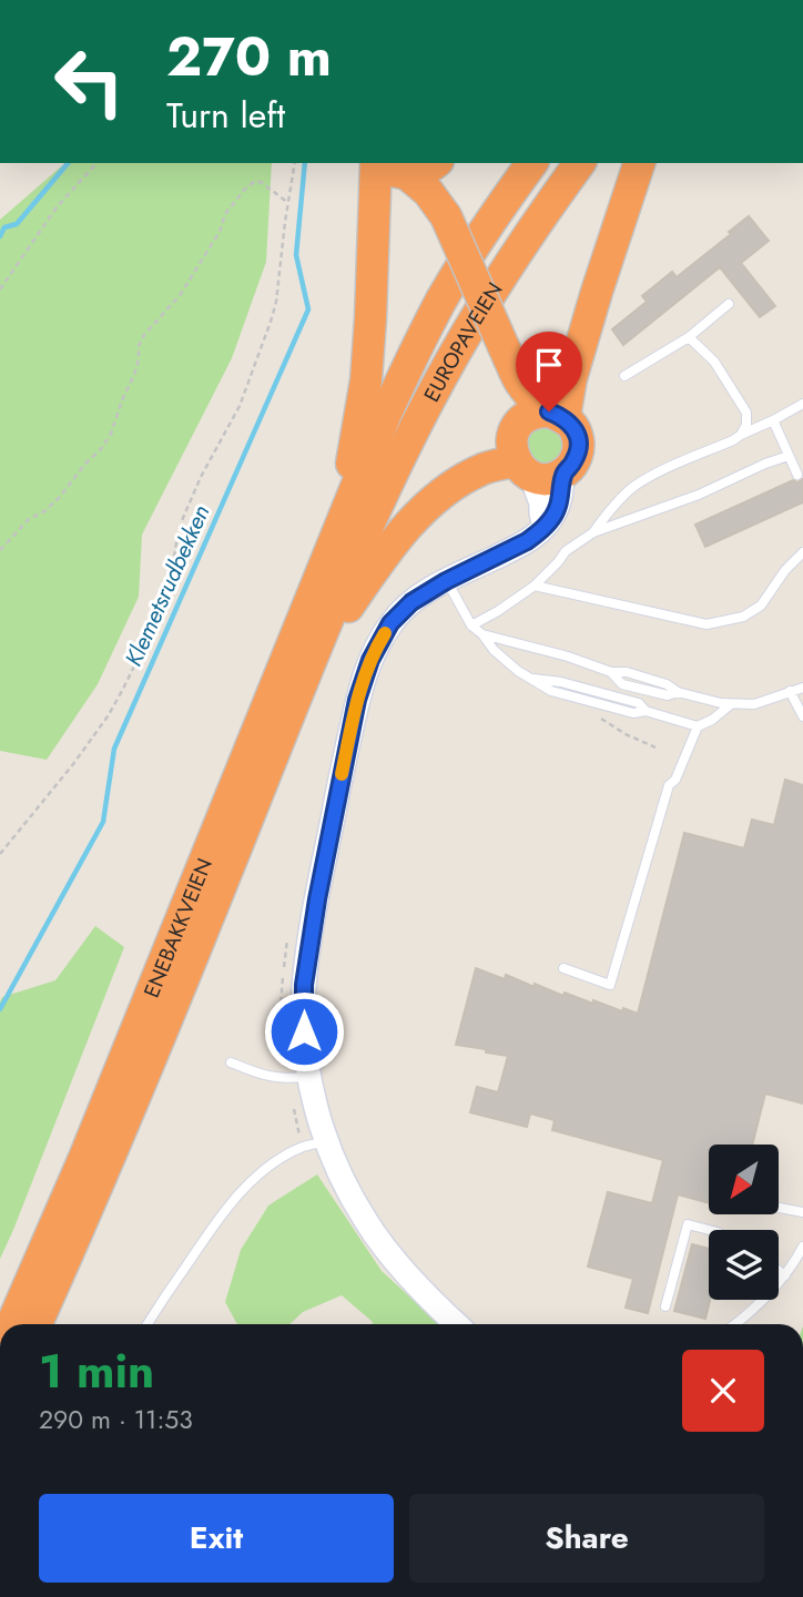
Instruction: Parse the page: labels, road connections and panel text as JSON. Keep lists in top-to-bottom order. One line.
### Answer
{"streets":{"highway":["EUROPAVEIEN","ENEBAKKVEIEN"]},"crossings":[["EUROPAVEIEN","ENEBAKKVEIEN"]],"water":["Klemetsrudbekken"],"north":"bottom left","page":{"turn":["270 m","Turn left"],"heading":["1 min","290 m · 11:53"],"buttons":["Exit","Share"]}}
